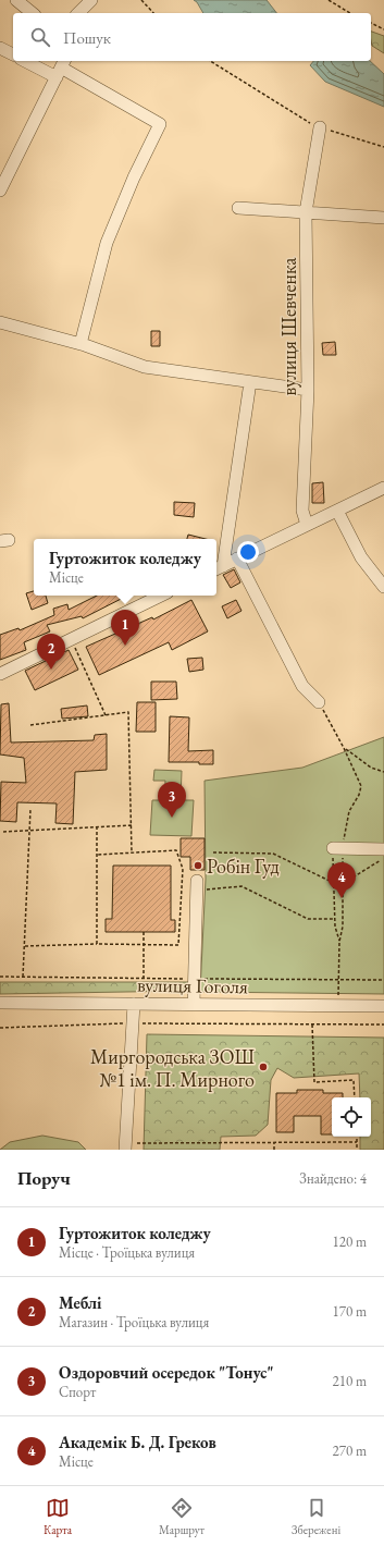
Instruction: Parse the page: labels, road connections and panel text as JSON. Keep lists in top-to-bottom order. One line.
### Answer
{"streets":{"street":["вулиця Шевченка","вулиця Гоголя"]},"places":["Робін Гуд","Миргородська ЗОШ №1 ім. П. Мирного"],"page":{"search":"Пошук","popup":["Гуртожиток коледжу","Місце"],"pins":["1","2","3","4"],"heading":["Поруч","Знайдено: 4"],"list":[{"mark":"1","name":"Гуртожиток коледжу","note":"Місце · Троїцька вулиця","value":"120 m"},{"mark":"2","name":"Меблі","note":"Магазин · Троїцька вулиця","value":"170 m"},{"mark":"3","name":"Оздоровчий осередок \"Тонус\"","note":"Спорт","value":"210 m"},{"mark":"4","name":"Академік Б. Д. Греков","note":"Місце","value":"270 m"}],"nav":["Карта","Маршрут","Збережені"]}}
